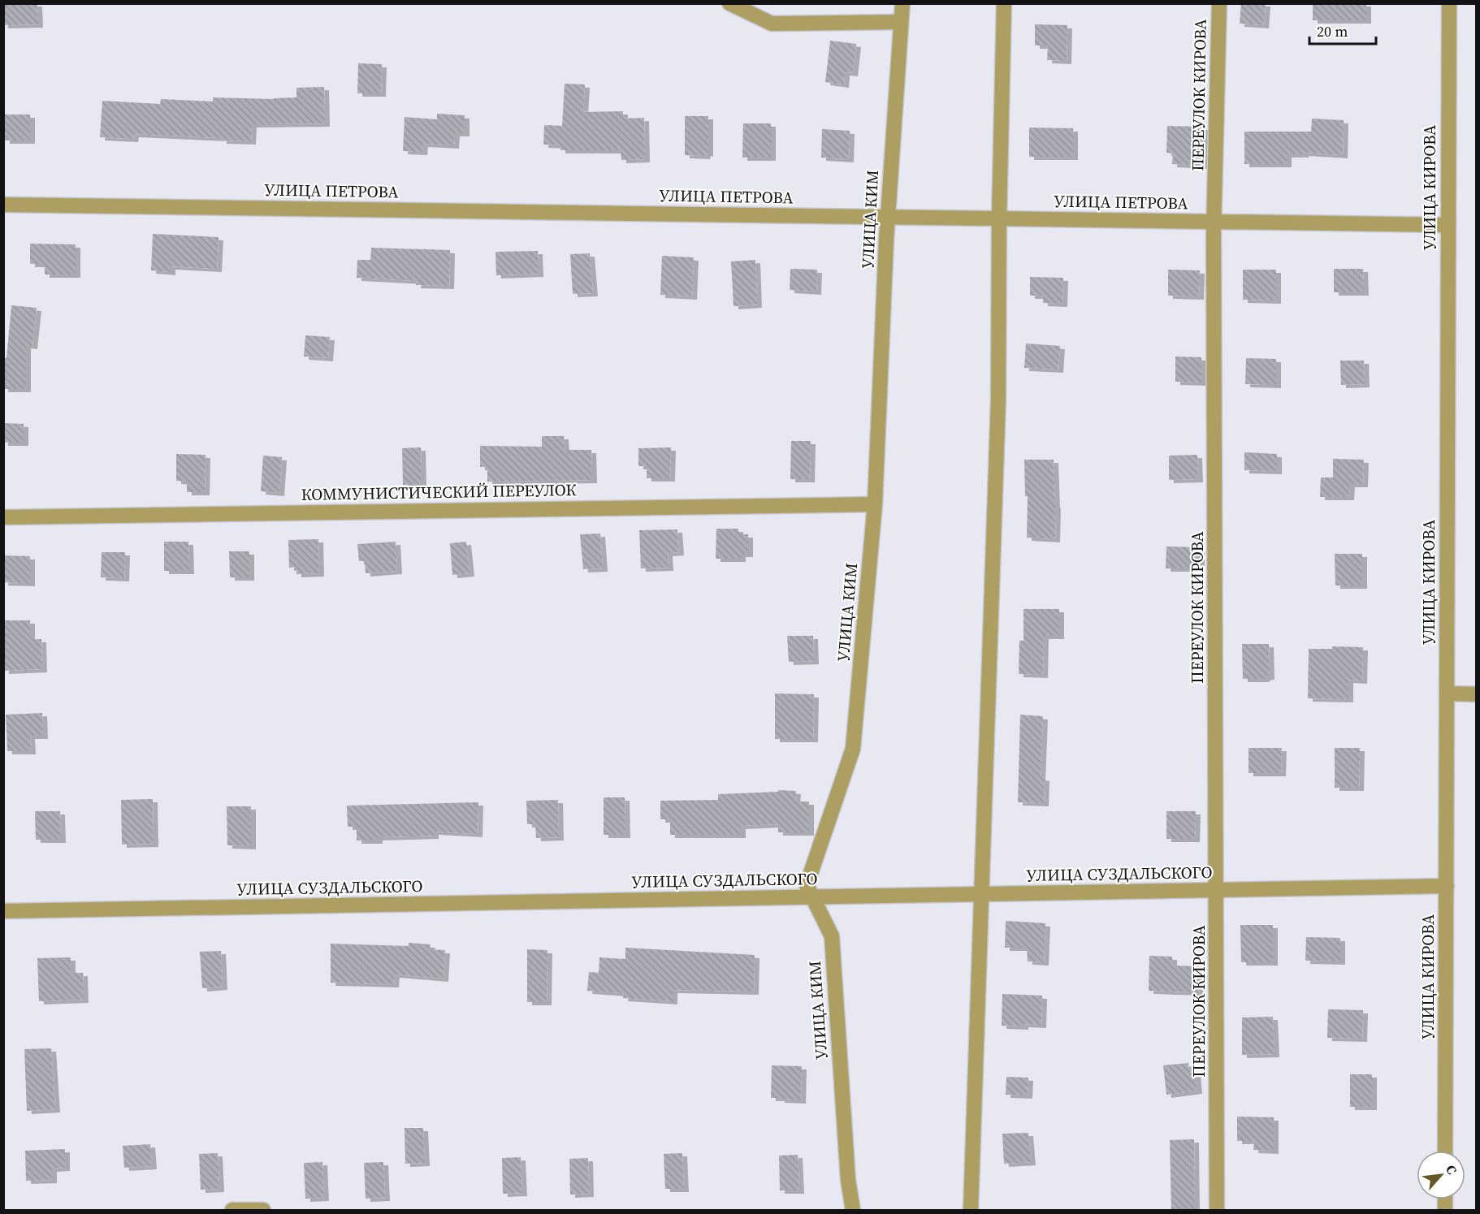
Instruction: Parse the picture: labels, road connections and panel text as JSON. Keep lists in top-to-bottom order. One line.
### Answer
{"streets":{"street":["ПЕРЕУЛОК КИРОВА","УЛИЦА КИРОВА","УЛИЦА ПЕТРОВА","УЛИЦА КИМ","КОММУНИСТИЧЕСКИЙ ПЕРЕУЛОК","УЛИЦА СУЗДАЛЬСКОГО"]},"crossings":[["ПЕРЕУЛОК КИРОВА","УЛИЦА ПЕТРОВА"],["ПЕРЕУЛОК КИРОВА","УЛИЦА СУЗДАЛЬСКОГО"],["УЛИЦА КИРОВА","УЛИЦА ПЕТРОВА"],["УЛИЦА КИРОВА","УЛИЦА СУЗДАЛЬСКОГО"],["УЛИЦА ПЕТРОВА","УЛИЦА КИМ"],["УЛИЦА КИМ","КОММУНИСТИЧЕСКИЙ ПЕРЕУЛОК"],["УЛИЦА КИМ","УЛИЦА СУЗДАЛЬСКОГО"]],"scale_bar":"20 m","north":"top right"}
